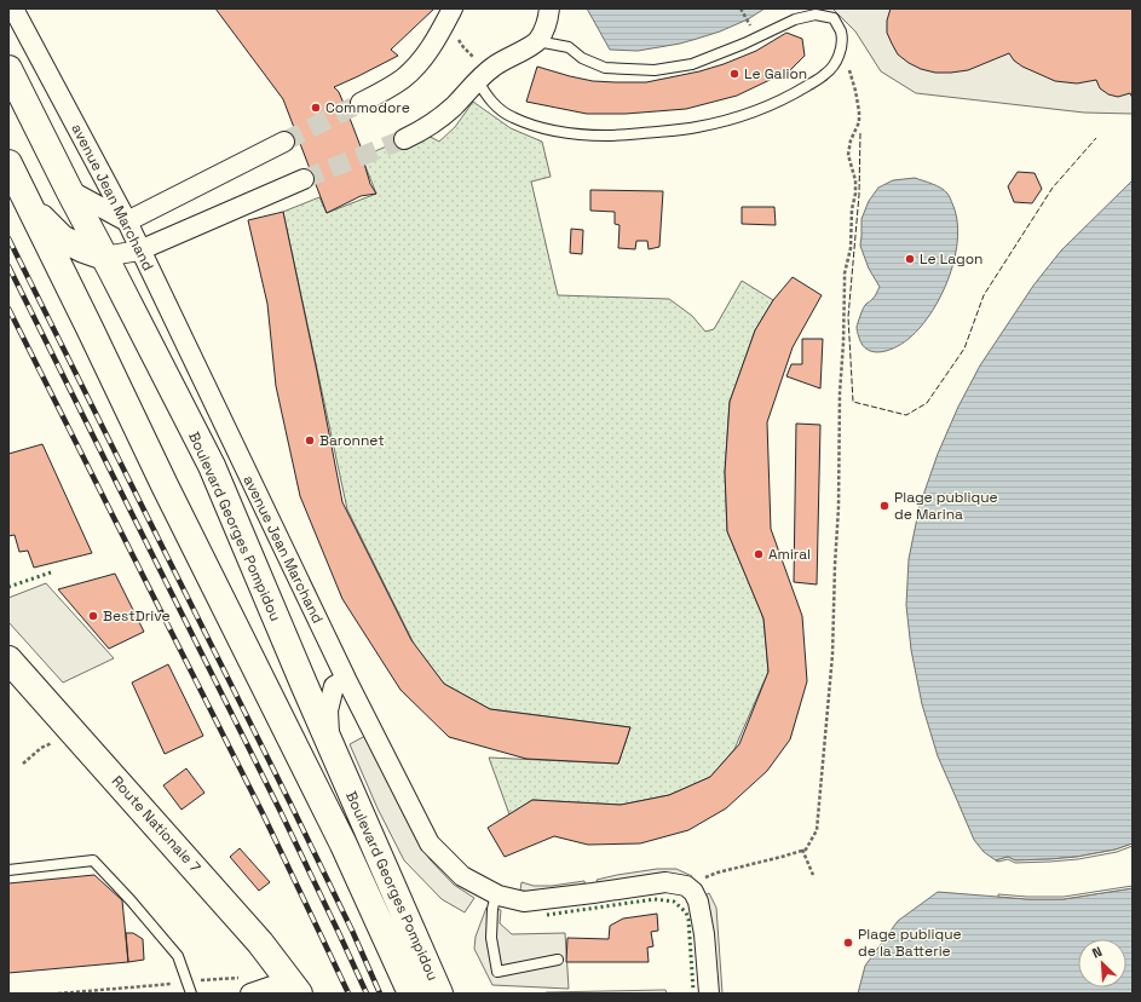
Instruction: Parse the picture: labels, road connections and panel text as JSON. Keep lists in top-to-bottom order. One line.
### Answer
{"streets":{"main road":["Boulevard Georges Pompidou","Route Nationale 7"],"street":["avenue Jean Marchand"]},"places":["Le Galion","Commodore","Le Lagon","Baronnet","Plage publique de Marina","Amiral","BestDrive","Plage publique de la Batterie"],"north":"top left"}
